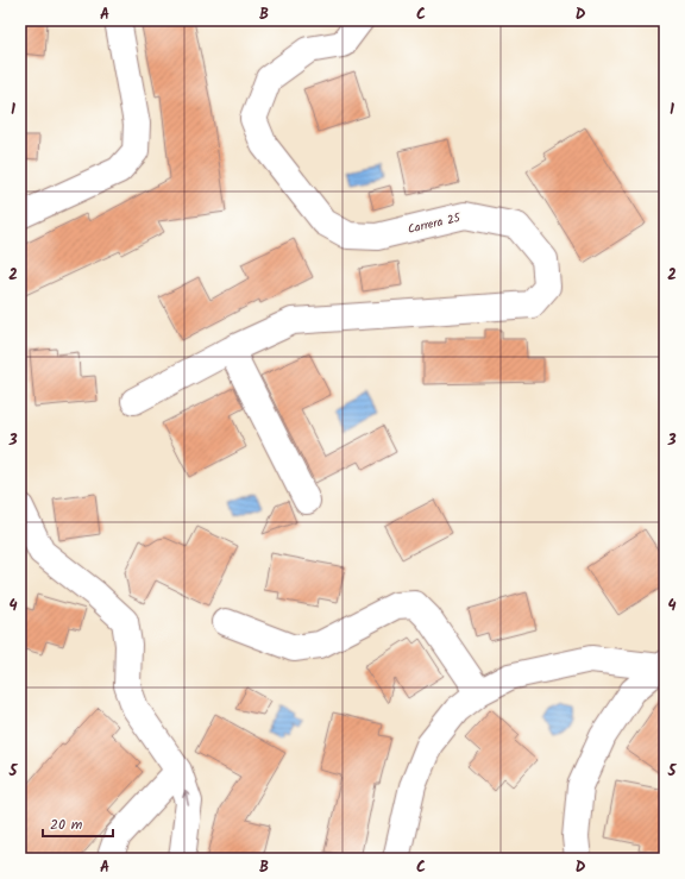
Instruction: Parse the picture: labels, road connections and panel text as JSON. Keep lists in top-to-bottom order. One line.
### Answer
{"streets":{"street":["Carrera 25"]},"scale_bar":"20 m","grid":{"columns":["A","B","C","D"],"rows":["1","2","3","4","5"]}}
